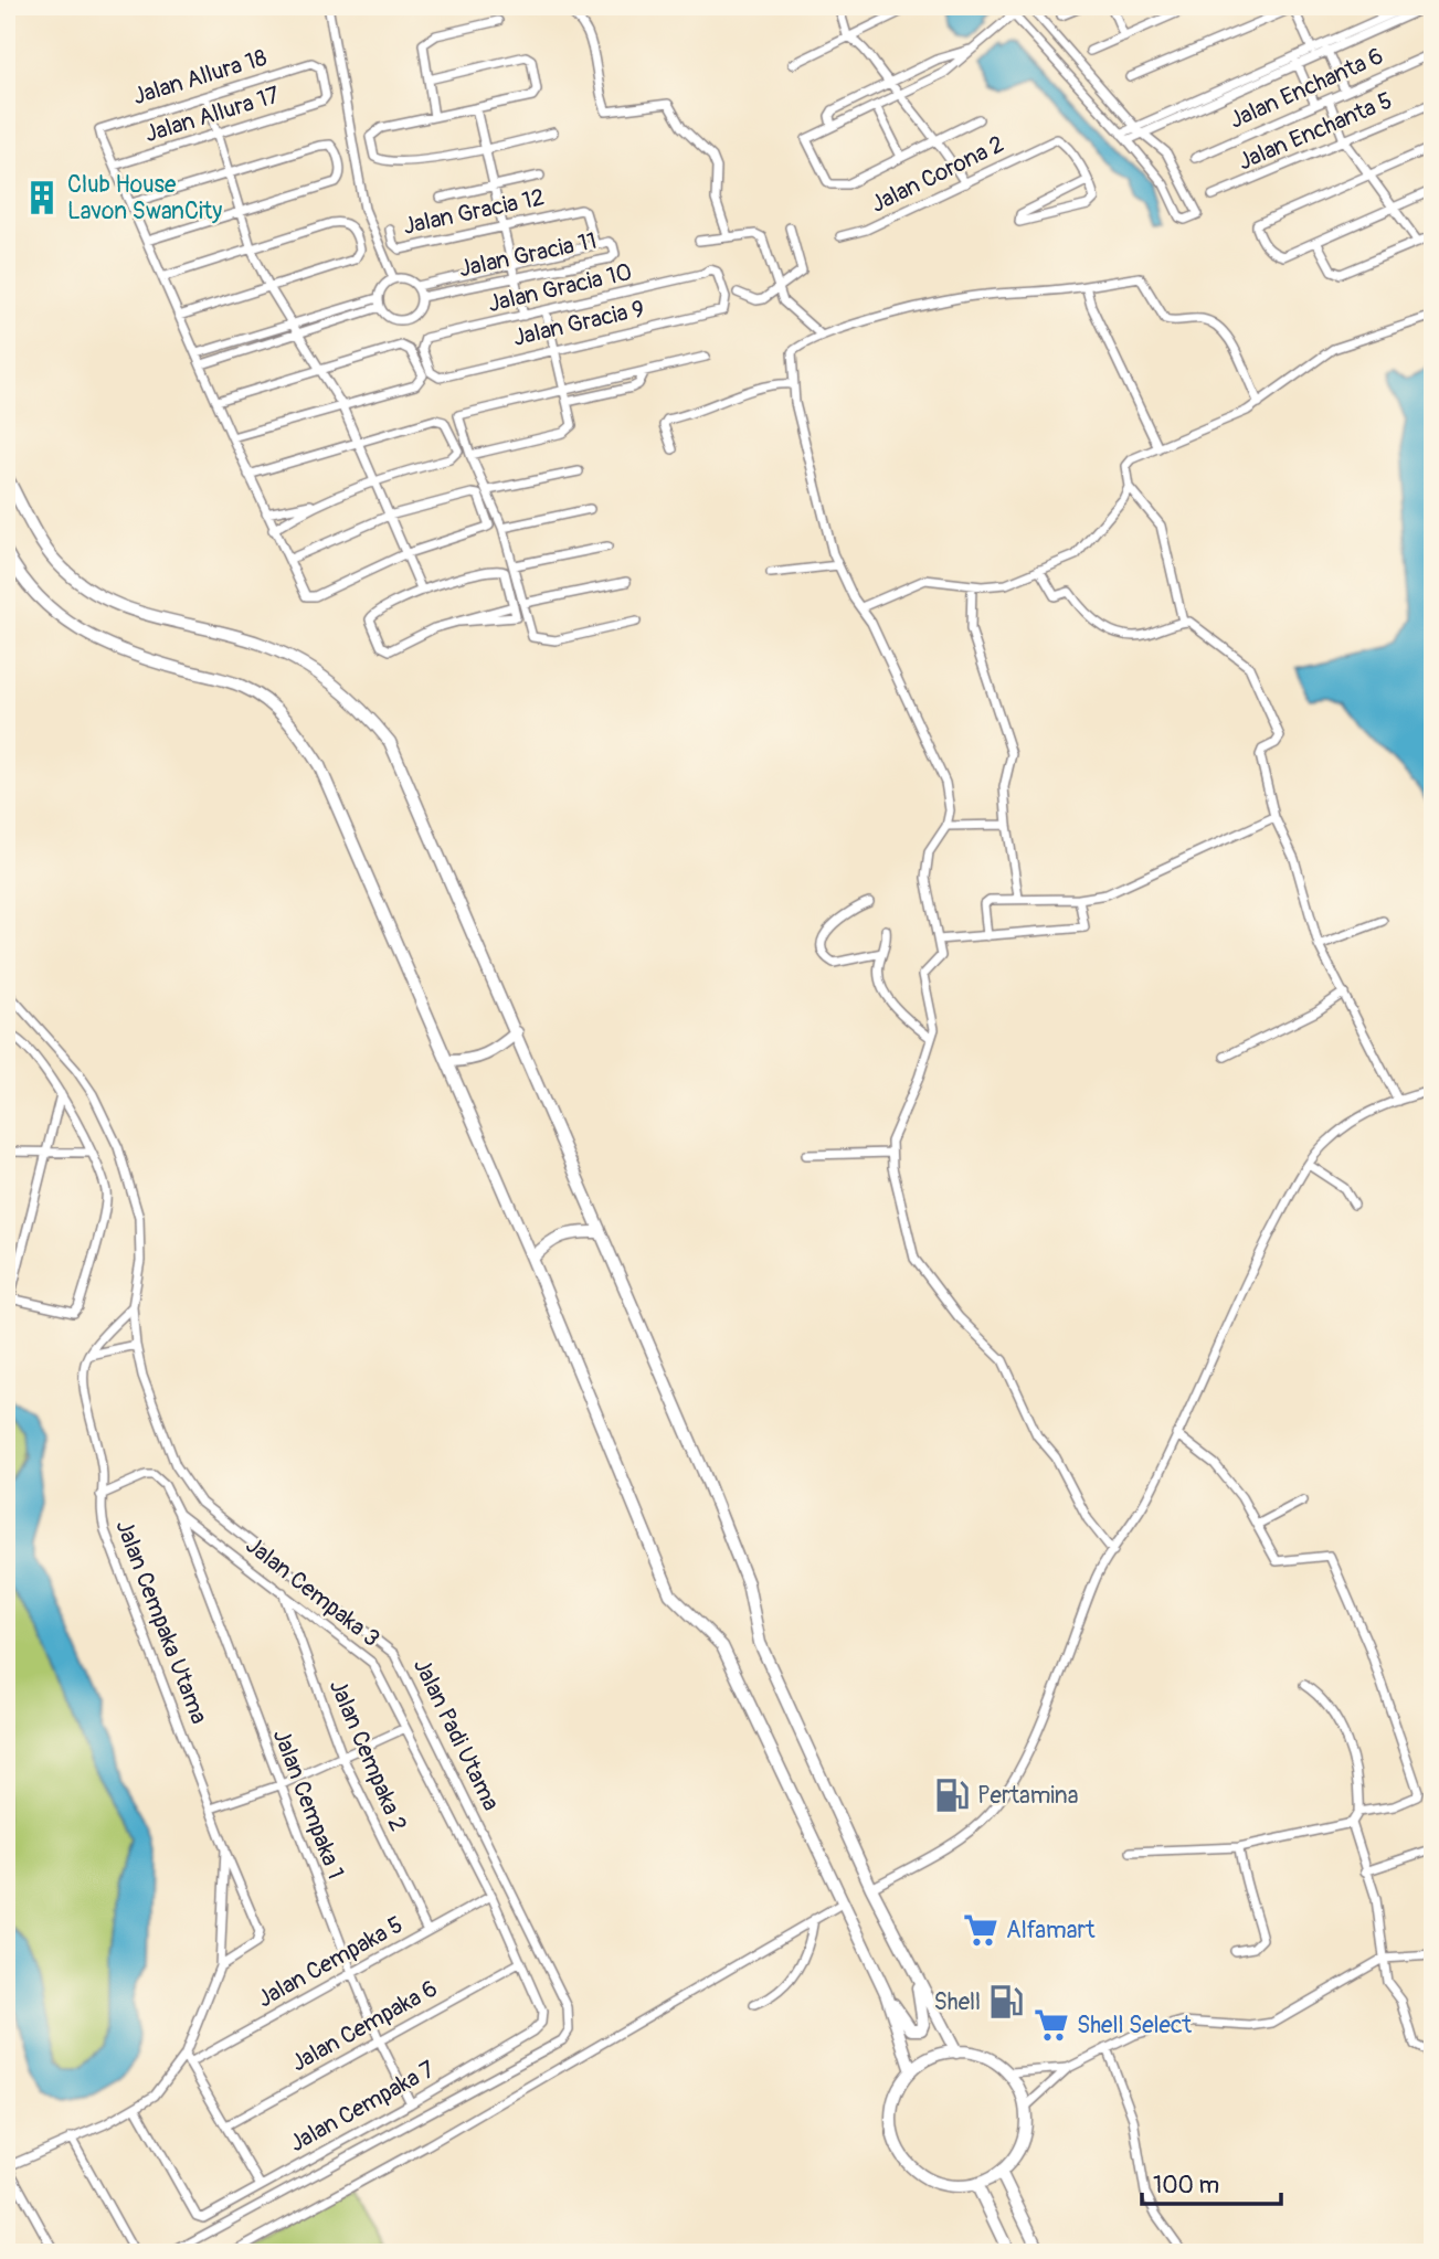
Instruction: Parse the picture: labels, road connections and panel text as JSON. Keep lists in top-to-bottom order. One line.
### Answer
{"streets":{"street":["Jalan Allura 18","Jalan Enchanta 6","Jalan Allura 17","Jalan Enchanta 5","Jalan Corona 2","Jalan Gracia 12","Jalan Gracia 11","Jalan Gracia 10","Jalan Gracia 9","Jalan Cempaka 3","Jalan Cempaka Utama","Jalan Padi Utama","Jalan Cempaka 2","Jalan Cempaka 1","Jalan Cempaka 5","Jalan Cempaka 6","Jalan Cempaka 7"]},"crossings":[["Jalan Allura 18","Jalan Allura 17"],["Jalan Gracia 12","Jalan Gracia 11"],["Jalan Gracia 10","Jalan Gracia 9"],["Jalan Cempaka 3","Jalan Cempaka Utama"],["Jalan Cempaka 3","Jalan Cempaka 2"],["Jalan Cempaka 3","Jalan Cempaka 1"],["Jalan Cempaka 3","Jalan Cempaka 5"],["Jalan Cempaka 3","Jalan Cempaka 6"],["Jalan Cempaka 3","Jalan Cempaka 7"],["Jalan Cempaka 2","Jalan Cempaka 5"],["Jalan Cempaka 1","Jalan Cempaka 5"],["Jalan Cempaka 1","Jalan Cempaka 6"],["Jalan Cempaka 1","Jalan Cempaka 7"]],"places":{"building":["Club House Lavon SwanCity"],"fuel station":["Pertamina","Shell"],"supermarket":["Alfamart","Shell Select"]},"scale_bar":"100 m"}
